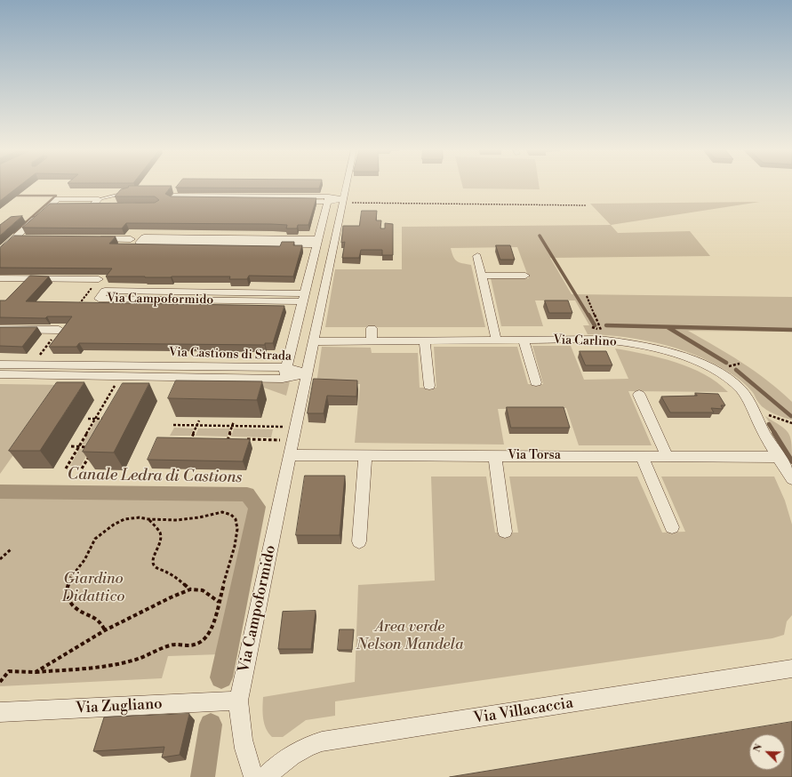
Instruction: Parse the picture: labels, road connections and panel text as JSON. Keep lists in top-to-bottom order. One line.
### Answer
{"streets":{"street":["Via Campoformido","Via Carlino","Via Castions di Strada","Via Torsa","Via Zugliano","Via Villacaccia"]},"crossings":[["Via Campoformido","Via Carlino"],["Via Campoformido","Via Castions di Strada"],["Via Campoformido","Via Torsa"],["Via Campoformido","Via Zugliano"],["Via Carlino","Via Torsa"]],"water":["Canale Ledra di Castions"],"parks":["Giardino Didattico","Area verde Nelson Mandela"],"north":"top left"}
